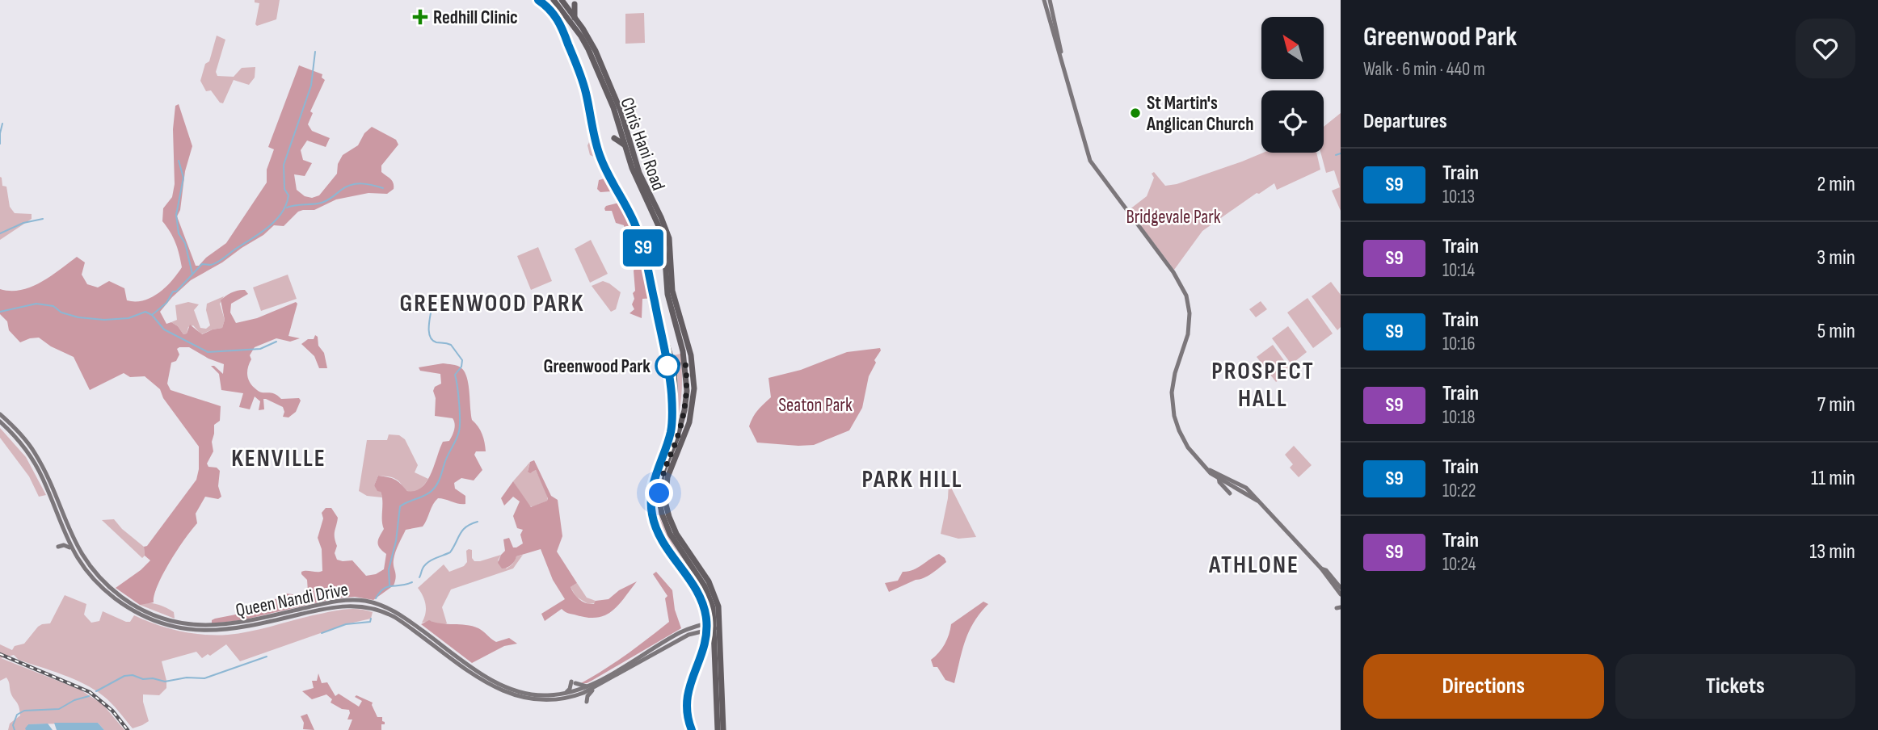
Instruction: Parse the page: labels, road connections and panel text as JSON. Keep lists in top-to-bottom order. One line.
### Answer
{"streets":{"main road":["Chris Hani Road","Queen Nandi Drive"]},"crossings":[["Chris Hani Road","Queen Nandi Drive"]],"districts":["GREENWOOD PARK","PROSPECT HALL","KENVILLE","PARK HILL","ATHLONE"],"parks":["Bridgevale Park","Seaton Park"],"places":{"health":["Redhill Clinic"],"other":["St Martin's Anglican Church","Greenwood Park"]},"north":"top left","page":{"on_map":"S9","heading":[["Greenwood Park","Walk · 6 min · 440 m"],"Departures"],"list":[{"mark":"S9","name":"Train","note":"10:13","value":"2 min"},{"mark":"S9","name":"Train","note":"10:14","value":"3 min"},{"mark":"S9","name":"Train","note":"10:16","value":"5 min"},{"mark":"S9","name":"Train","note":"10:18","value":"7 min"},{"mark":"S9","name":"Train","note":"10:22","value":"11 min"},{"mark":"S9","name":"Train","note":"10:24","value":"13 min"}],"buttons":["Directions","Tickets"]}}
